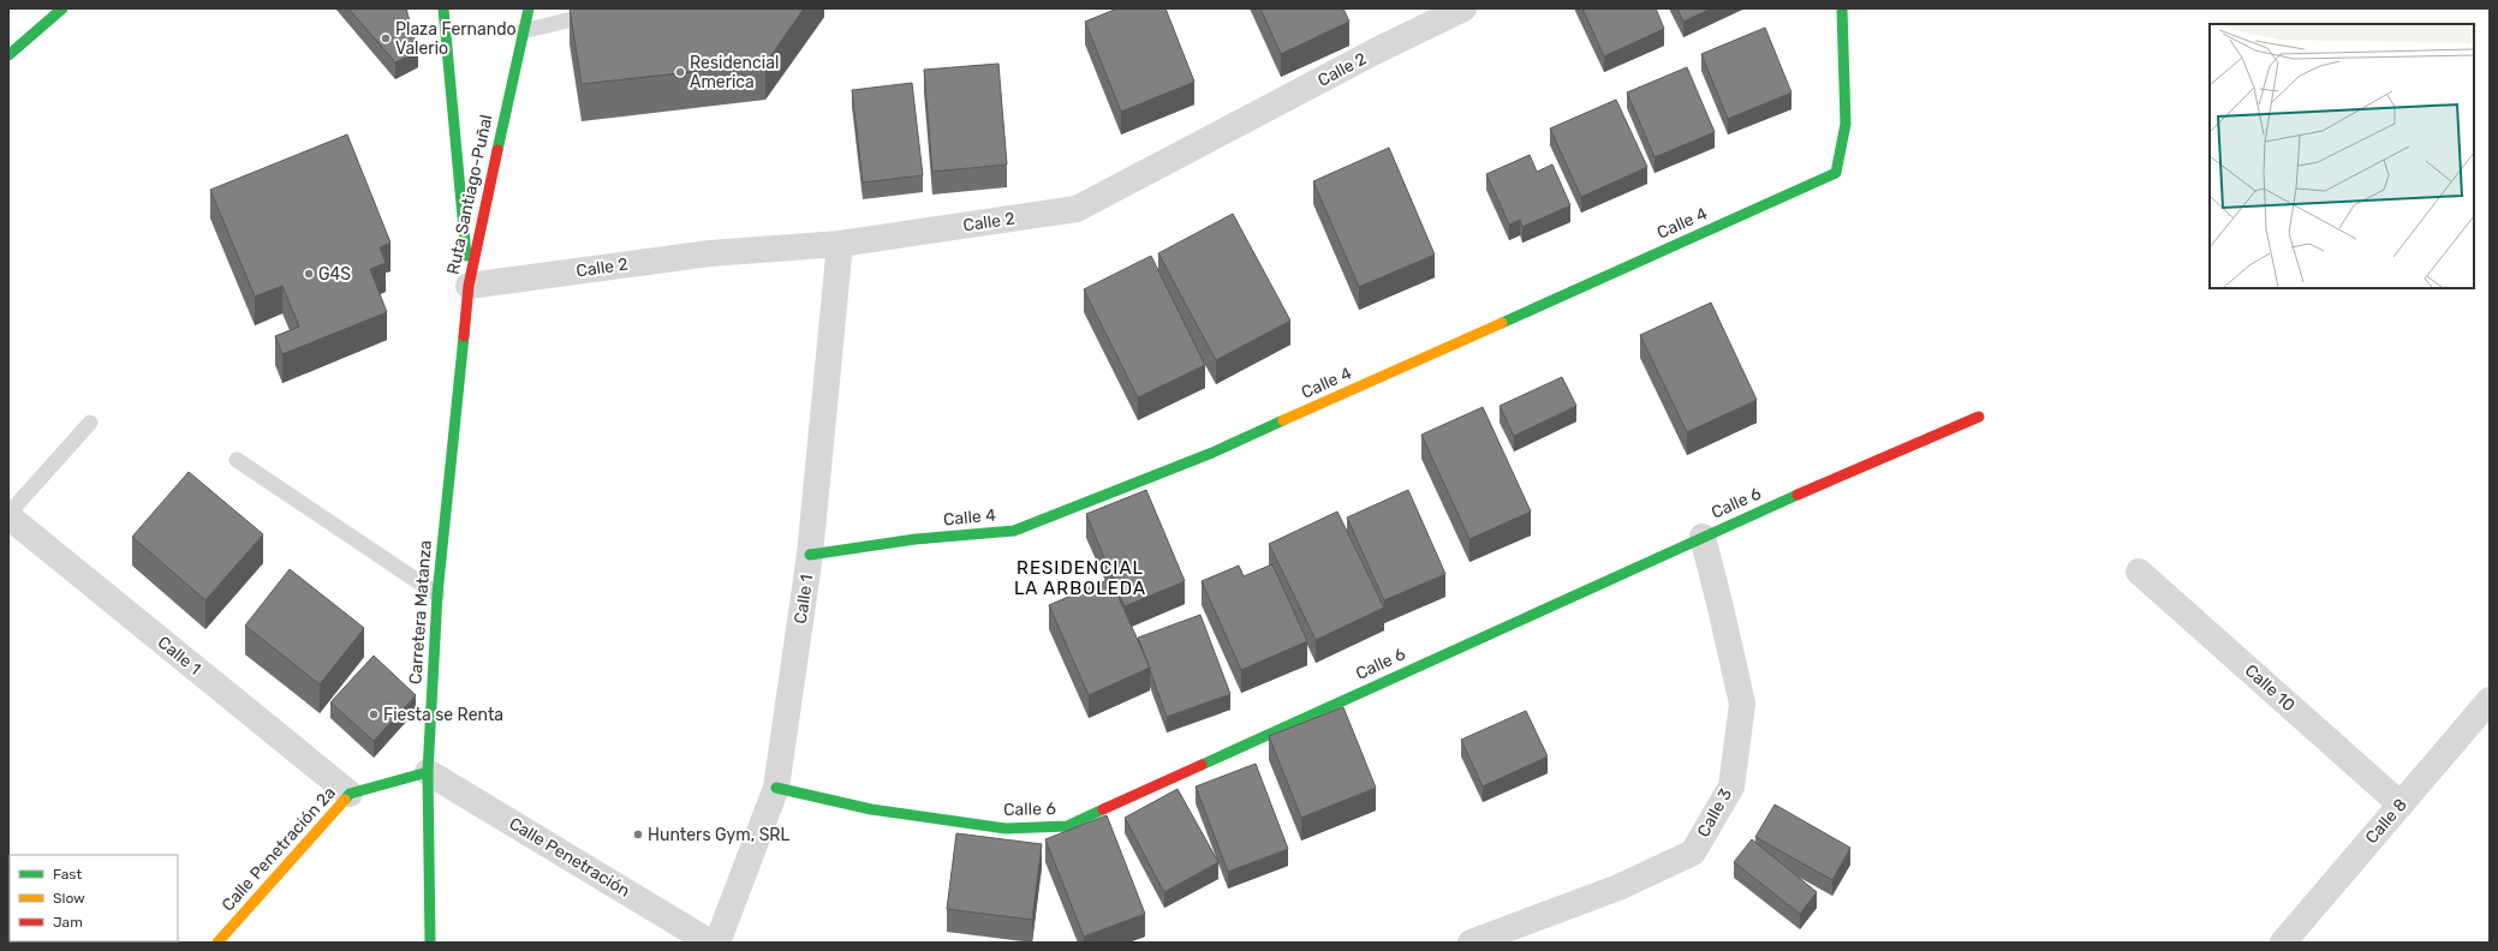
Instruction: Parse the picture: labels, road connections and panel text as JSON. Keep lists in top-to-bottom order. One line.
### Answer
{"streets":{"street":["Calle 2","Ruta Santiago-Puñal","Calle 4","Calle 6","Calle 1","Carretera Matanza","Calle 10","Calle 3","Calle 8","Calle Penetración 2a","Calle Penetración"]},"crossings":[["Calle 2","Ruta Santiago-Puñal"],["Calle 2","Calle 1"],["Calle 2","Carretera Matanza"],["Ruta Santiago-Puñal","Carretera Matanza"],["Calle 4","Calle 1"],["Calle 6","Calle 1"],["Calle 6","Calle 3"],["Calle 1","Calle Penetración 2a"],["Carretera Matanza","Calle Penetración 2a"],["Carretera Matanza","Calle Penetración"],["Calle 10","Calle 8"],["Calle Penetración 2a","Calle Penetración"]],"districts":["RESIDENCIAL LA ARBOLEDA"],"places":["Plaza Fernando Valerio","Residencial America","G4S","Fiesta se Renta","Hunters Gym, SRL"],"legend":["Fast","Slow","Jam"]}
